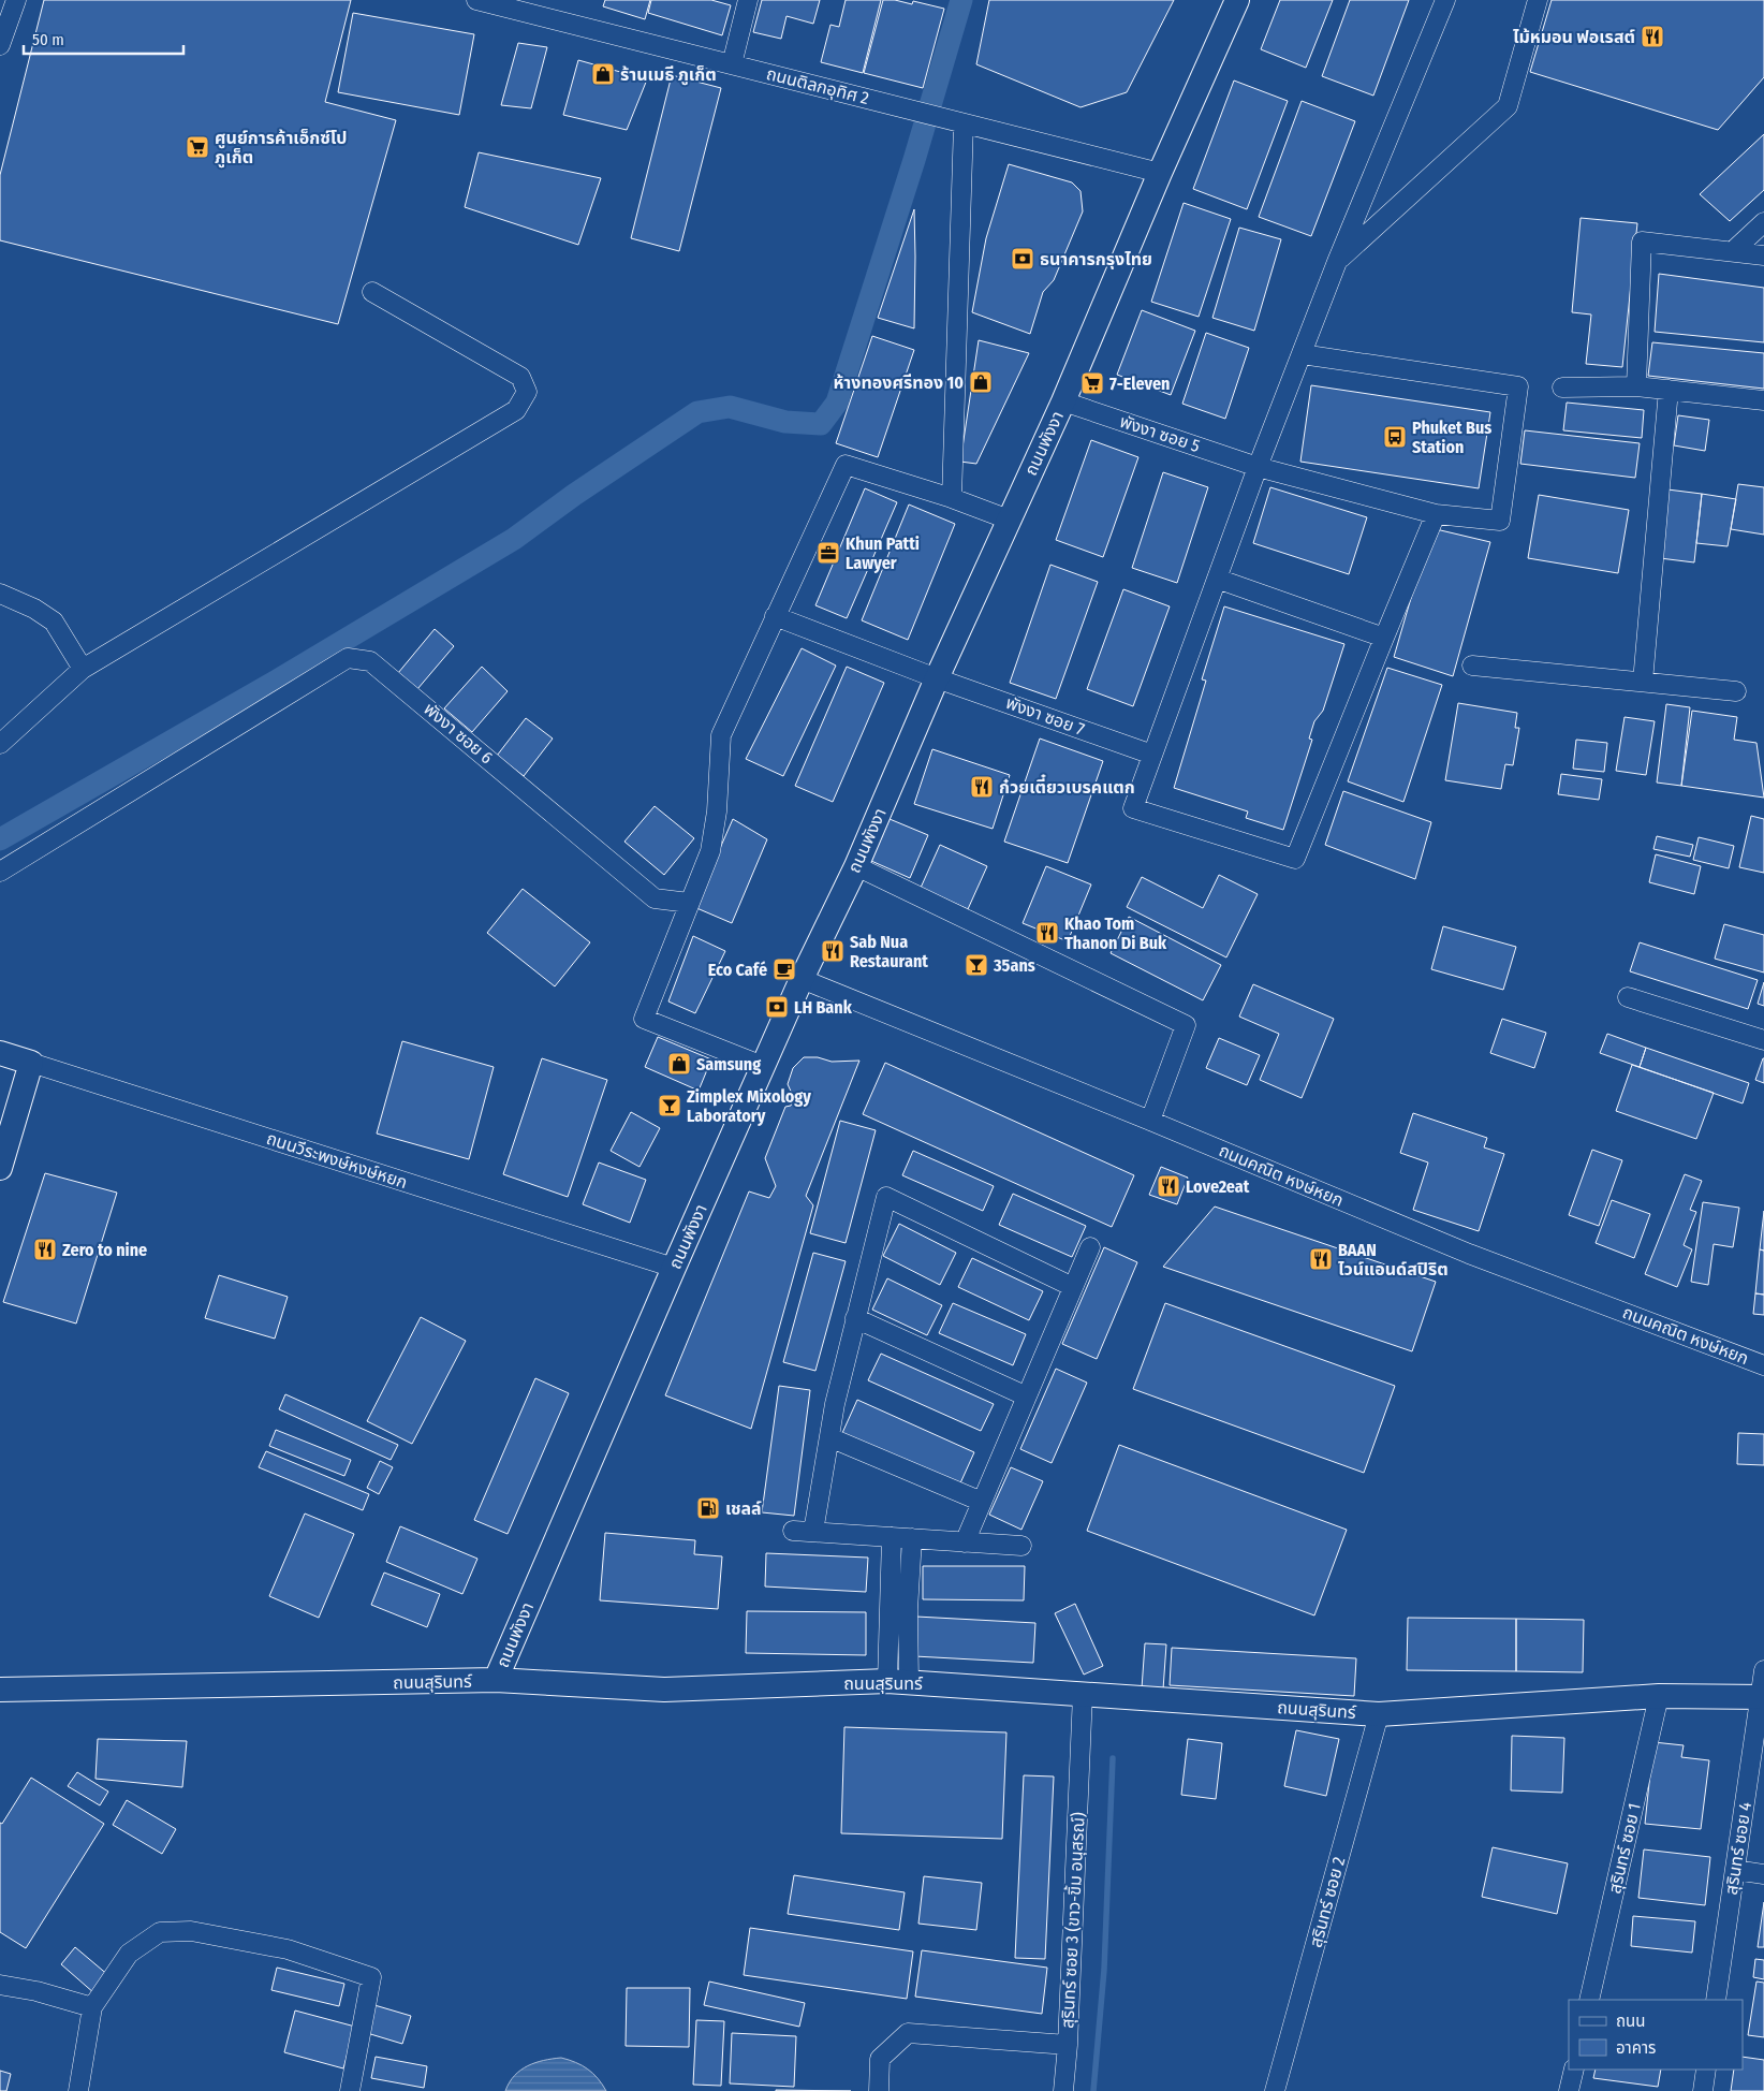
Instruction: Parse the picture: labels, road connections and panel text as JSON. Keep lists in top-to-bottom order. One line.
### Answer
{"streets":{"street":["ถนนติลกอุทิศ 2","พังงา ซอย 5","ถนนพังงา","พังงา ซอย 7","พังงา ซอย 6","ถนนวีระพงษ์หงษ์หยก","ถนนคณิต หงษ์หยก","ถนนสุรินทร์","สุรินทร์ ซอย 1","สุรินทร์ ซอย 4","สุรินทร์ ซอย 2","สุรินทร์ ซอย 3 (ขาว-ขิ้ม อนุสรณ์)"]},"crossings":[["ถนนติลกอุทิศ 2","ถนนพังงา"],["พังงา ซอย 5","ถนนพังงา"],["ถนนพังงา","พังงา ซอย 7"],["ถนนพังงา","ถนนวีระพงษ์หงษ์หยก"],["ถนนพังงา","ถนนคณิต หงษ์หยก"],["ถนนพังงา","ถนนสุรินทร์"],["ถนนสุรินทร์","สุรินทร์ ซอย 1"],["ถนนสุรินทร์","สุรินทร์ ซอย 4"],["ถนนสุรินทร์","สุรินทร์ ซอย 2"],["ถนนสุรินทร์","สุรินทร์ ซอย 3 (ขาว-ขิ้ม อนุสรณ์)"]],"places":{"restaurant":["ไม้หมอน ฟอเรสต์","ก๋วยเตี๋ยวเบรคแตก","Khao Tom Thanon Di Buk","Sab Nua Restaurant","Love2eat","Zero to nine","BAAN ไวน์แอนด์สปิริต"],"shop":["ร้านเมธี ภูเก็ต","ห้างทองศรีทอง 10","Samsung"],"supermarket":["ศูนย์การค้าเอ็กซ์โป ภูเก็ต","7-Eleven"],"bank":["ธนาคารกรุงไทย","LH Bank"],"bus stop":["Phuket Bus Station"],"office":["Khun Patti Lawyer"],"bar":["35ans","Zimplex Mixology Laboratory"],"cafe":["Eco Café"],"fuel station":["เชลล์"]},"legend":["ถนน","อาคาร"],"scale_bar":"50 m"}
